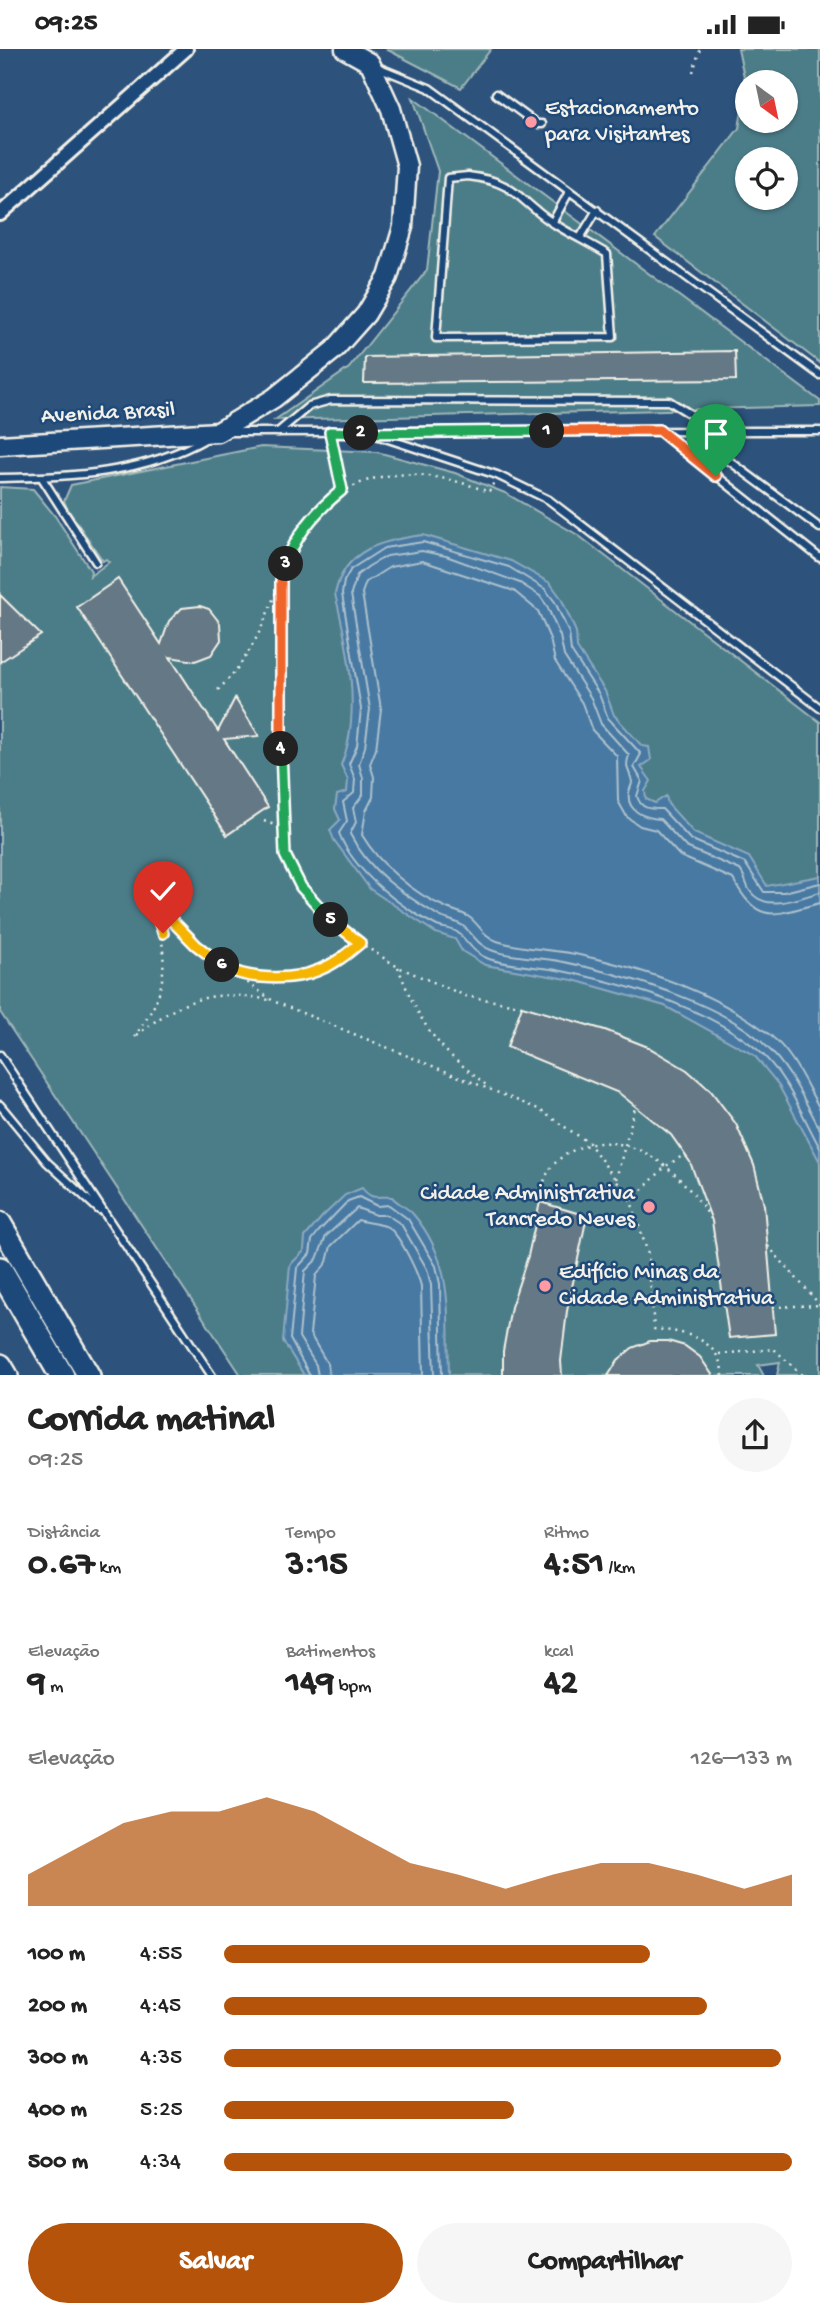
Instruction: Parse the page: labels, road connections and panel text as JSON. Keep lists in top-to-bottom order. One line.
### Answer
{"streets":{"street":["Avenida Brasil"]},"places":["Estacionamento para Visitantes","Cidade Administrativa Tancredo Neves","Edifício Minas da Cidade Administrativa"],"north":"bottom right","page":{"status":"09:25","pins":["1","2","3","4","5","6"],"heading":["Corrida matinal","09:25"],"stats":[["Distância","0.67 km"],["Tempo","3:15"],["Ritmo","4:51 /km"],["Elevação","9 m"],["Batimentos","149 bpm"],["kcal","42"]],"chart":["Elevação","126–133 m"],"list":[{"name":"100 m","note":"4:55"},{"name":"200 m","note":"4:45"},{"name":"300 m","note":"4:35"},{"name":"400 m","note":"5:25"},{"name":"500 m","note":"4:34"}],"buttons":["Salvar","Compartilhar"]}}
